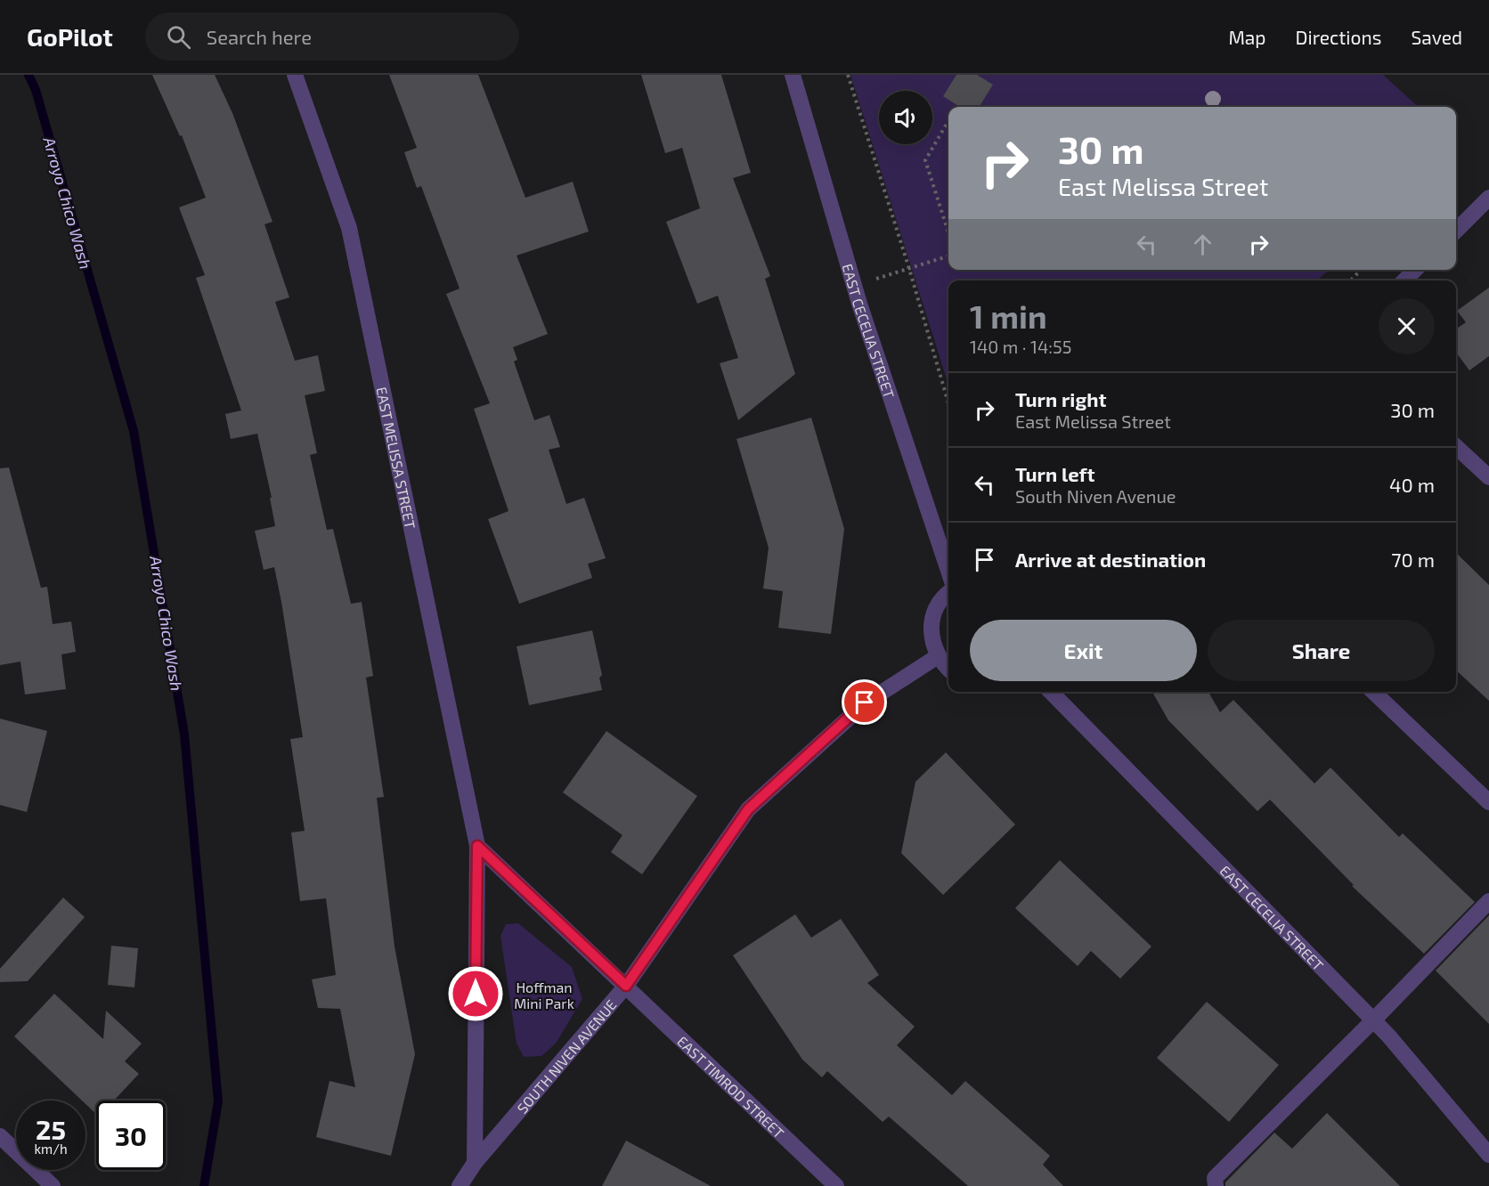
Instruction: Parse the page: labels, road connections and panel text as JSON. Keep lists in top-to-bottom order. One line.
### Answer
{"streets":{"street":["EAST CECELIA STREET","EAST MELISSA STREET","SOUTH NIVEN AVENUE","EAST TIMROD STREET"]},"crossings":[["EAST MELISSA STREET","SOUTH NIVEN AVENUE"],["SOUTH NIVEN AVENUE","EAST TIMROD STREET"]],"water":["Arroyo Chico Wash"],"parks":["Hoffman Mini Park"],"page":{"header":"GoPilot","search":"Search here","nav":["Map","Directions","Saved"],"turn":["30 m","East Melissa Street"],"heading":["1 min","140 m · 14:55"],"list":[{"name":"Turn right","note":"East Melissa Street","value":"30 m"},{"name":"Turn left","note":"South Niven Avenue","value":"40 m"},{"name":"Arrive at destination","value":"70 m"}],"buttons":["Exit","Share"],"speed":"25 km/h","limit":"30"}}
